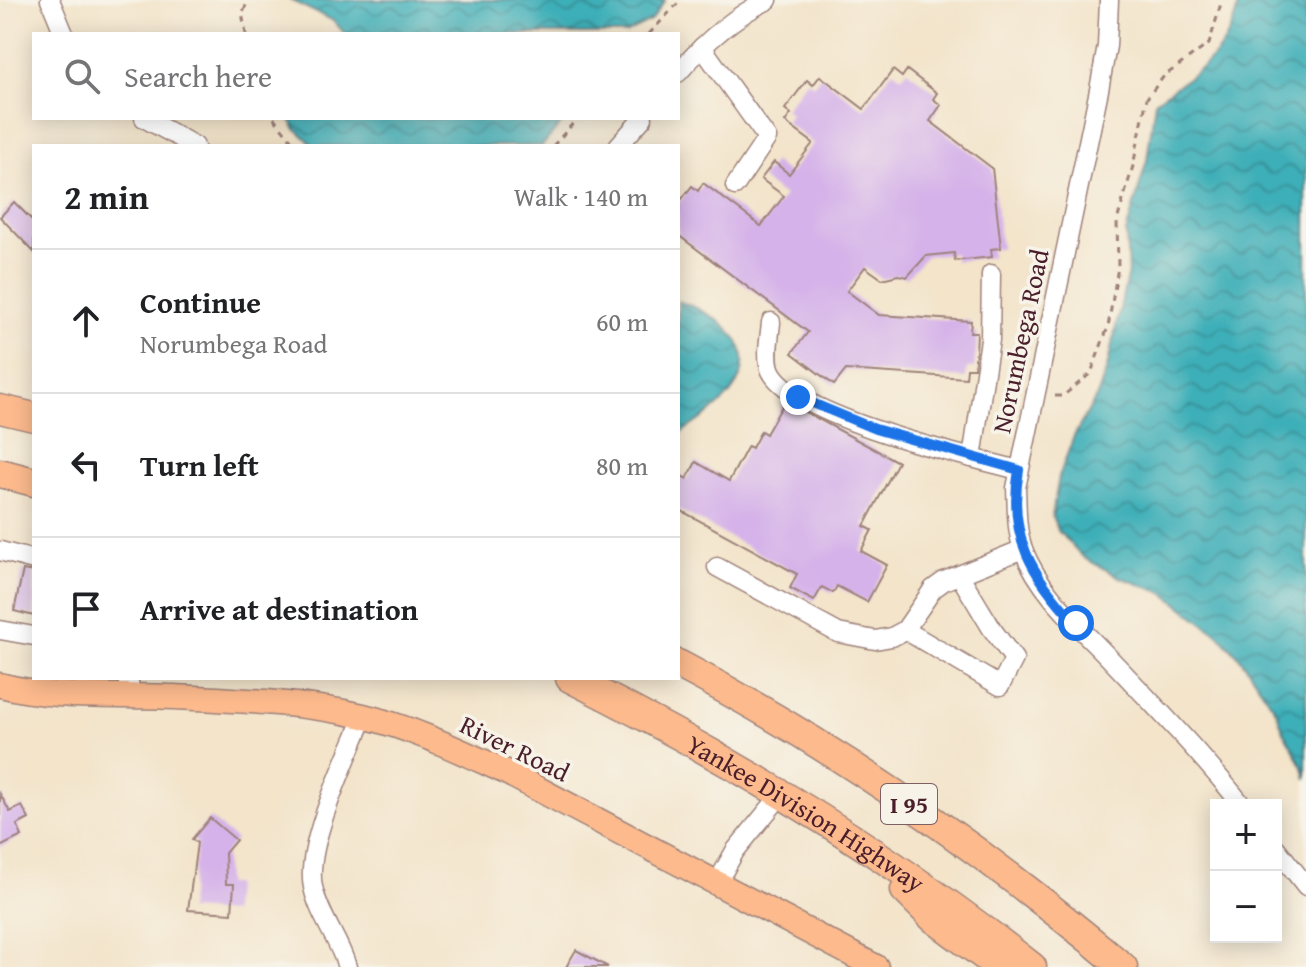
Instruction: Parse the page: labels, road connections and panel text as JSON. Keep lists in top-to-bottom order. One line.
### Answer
{"streets":{"highway":["I 95","Yankee Division Highway"],"main road":["River Road"],"street":["Norumbega Road"]},"page":{"search":"Search here","heading":["2 min","Walk · 140 m"],"list":[["Continue","Norumbega Road","60 m"],["Turn left","80 m"],"Arrive at destination"],"map_buttons":["+","−"]}}
